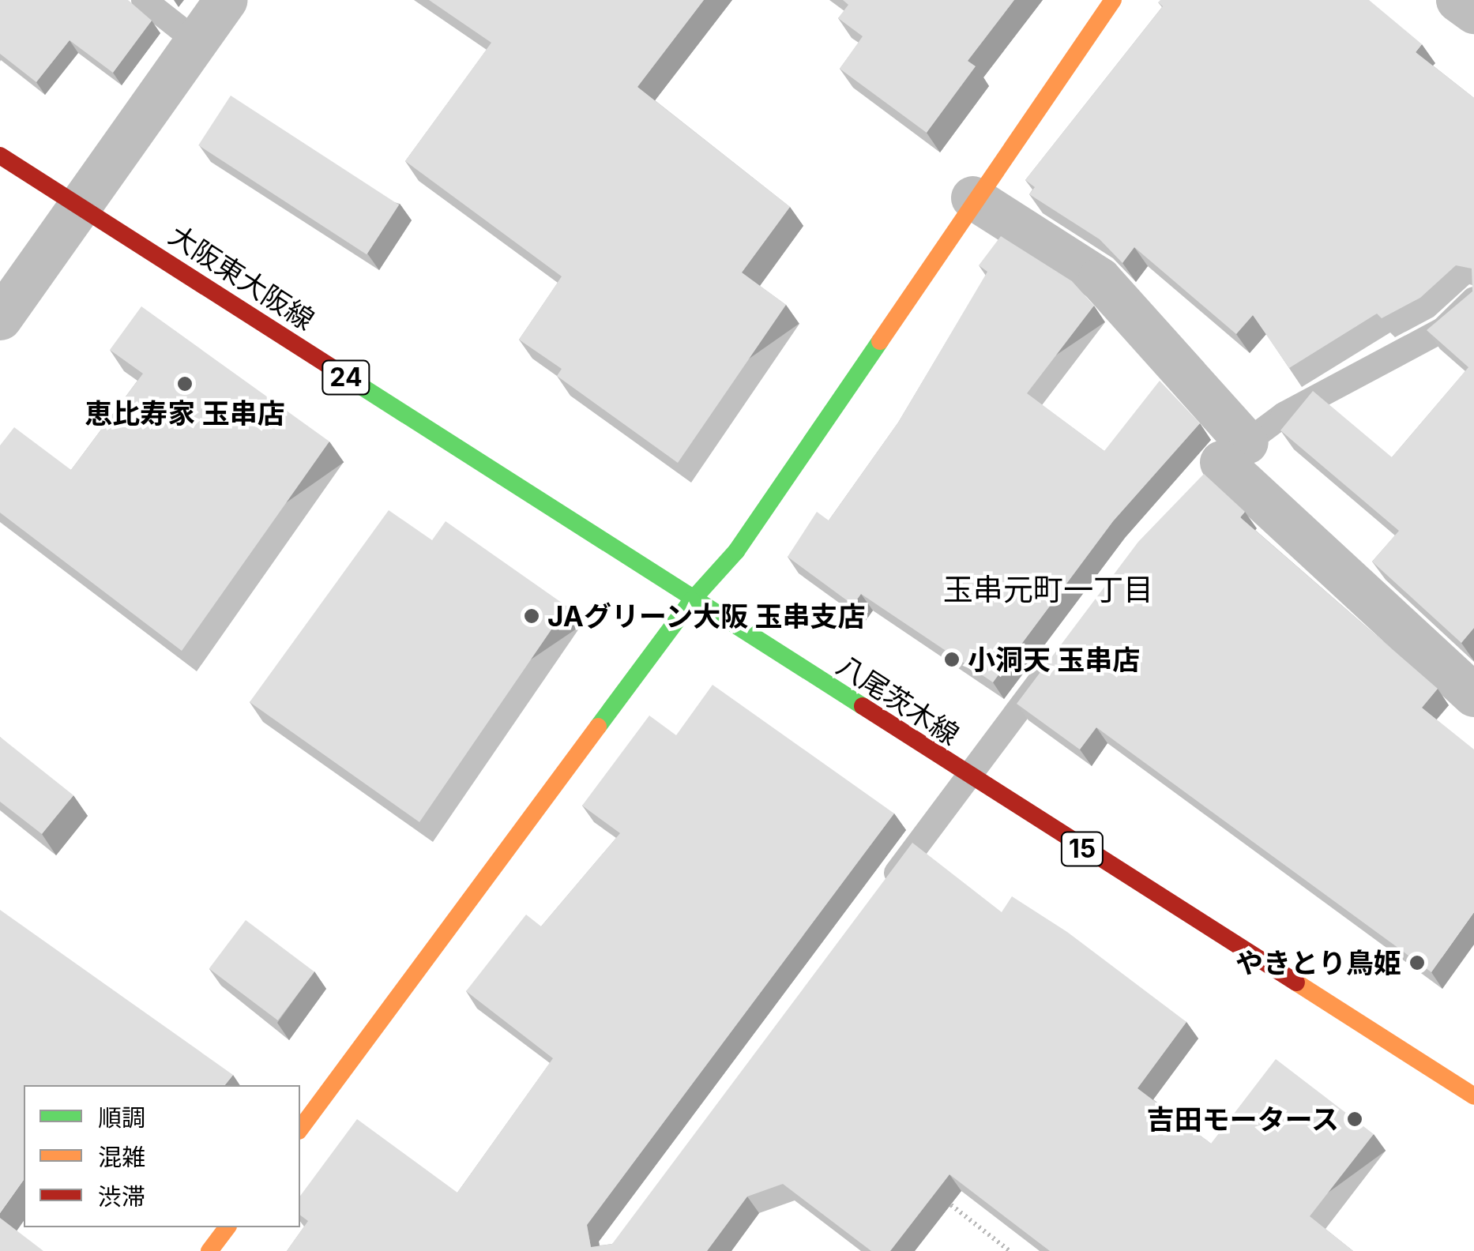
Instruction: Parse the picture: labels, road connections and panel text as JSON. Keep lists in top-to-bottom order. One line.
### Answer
{"streets":{"main road":["大阪東大阪線","24","八尾茨木線","15"]},"crossings":[["大阪東大阪線","八尾茨木線"]],"districts":["玉串元町一丁目"],"places":["恵比寿家 玉串店","JAグリーン大阪 玉串支店","小洞天 玉串店","やきとり鳥姫","吉田モータース"],"legend":["順調","混雑","渋滞"]}
